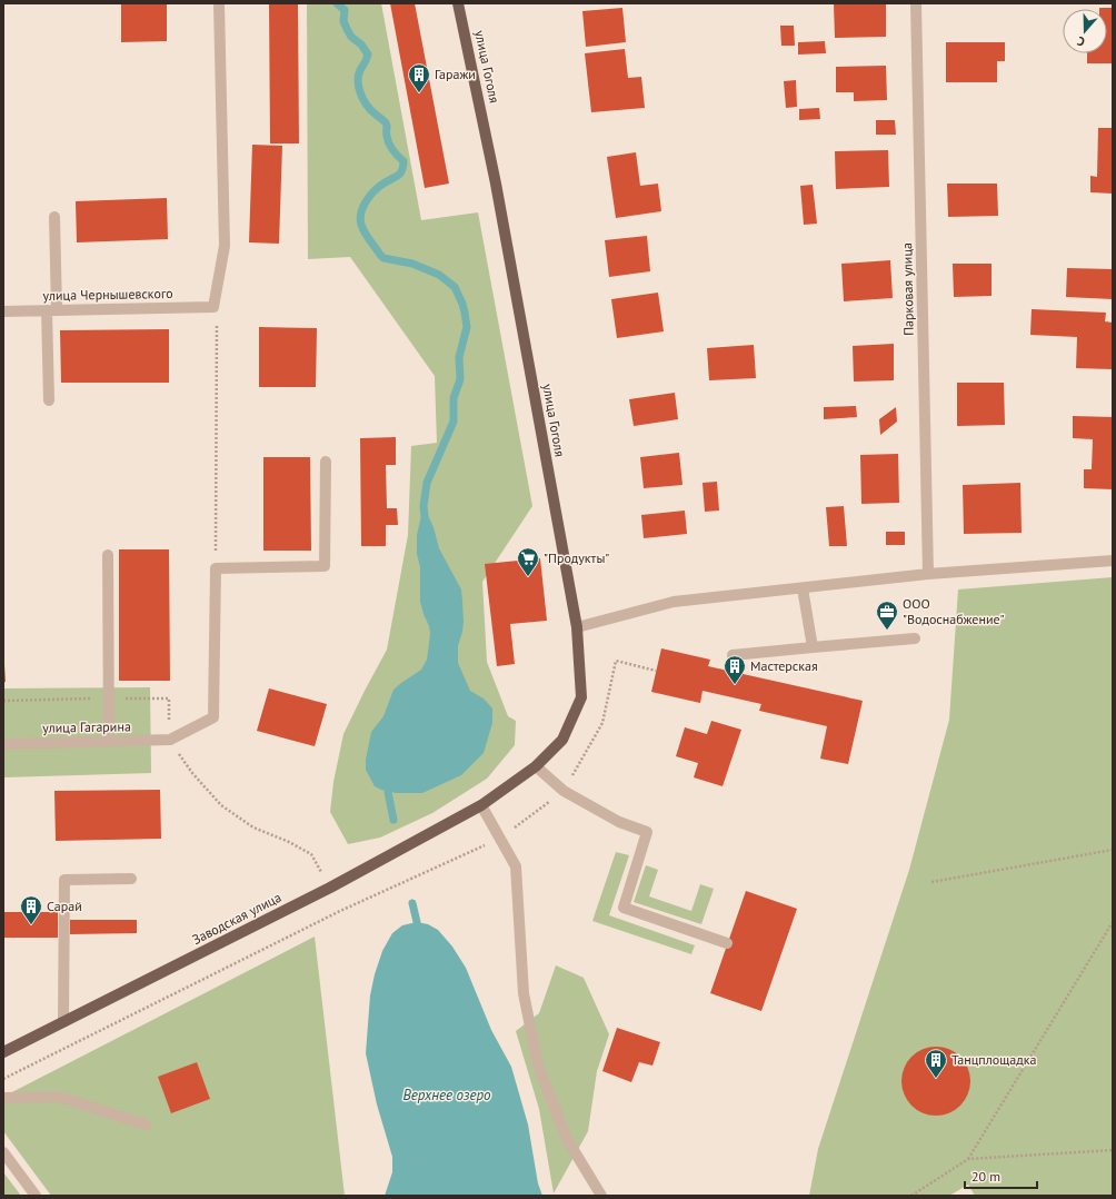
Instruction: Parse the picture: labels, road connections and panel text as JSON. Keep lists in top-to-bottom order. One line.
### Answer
{"streets":{"main road":["улица Гоголя","Заводская улица"],"street":["Парковая улица","улица Чернышевского","улица Гагарина"]},"crossings":[["улица Гоголя","Заводская улица"]],"water":["Верхнее озеро"],"places":{"building":["Гаражи","Мастерская","Сарай","Танцплощадка"],"supermarket":["\"Продукты\""],"office":["ООО \"Водоснабжение\""]},"scale_bar":"20 m","north":"bottom"}
